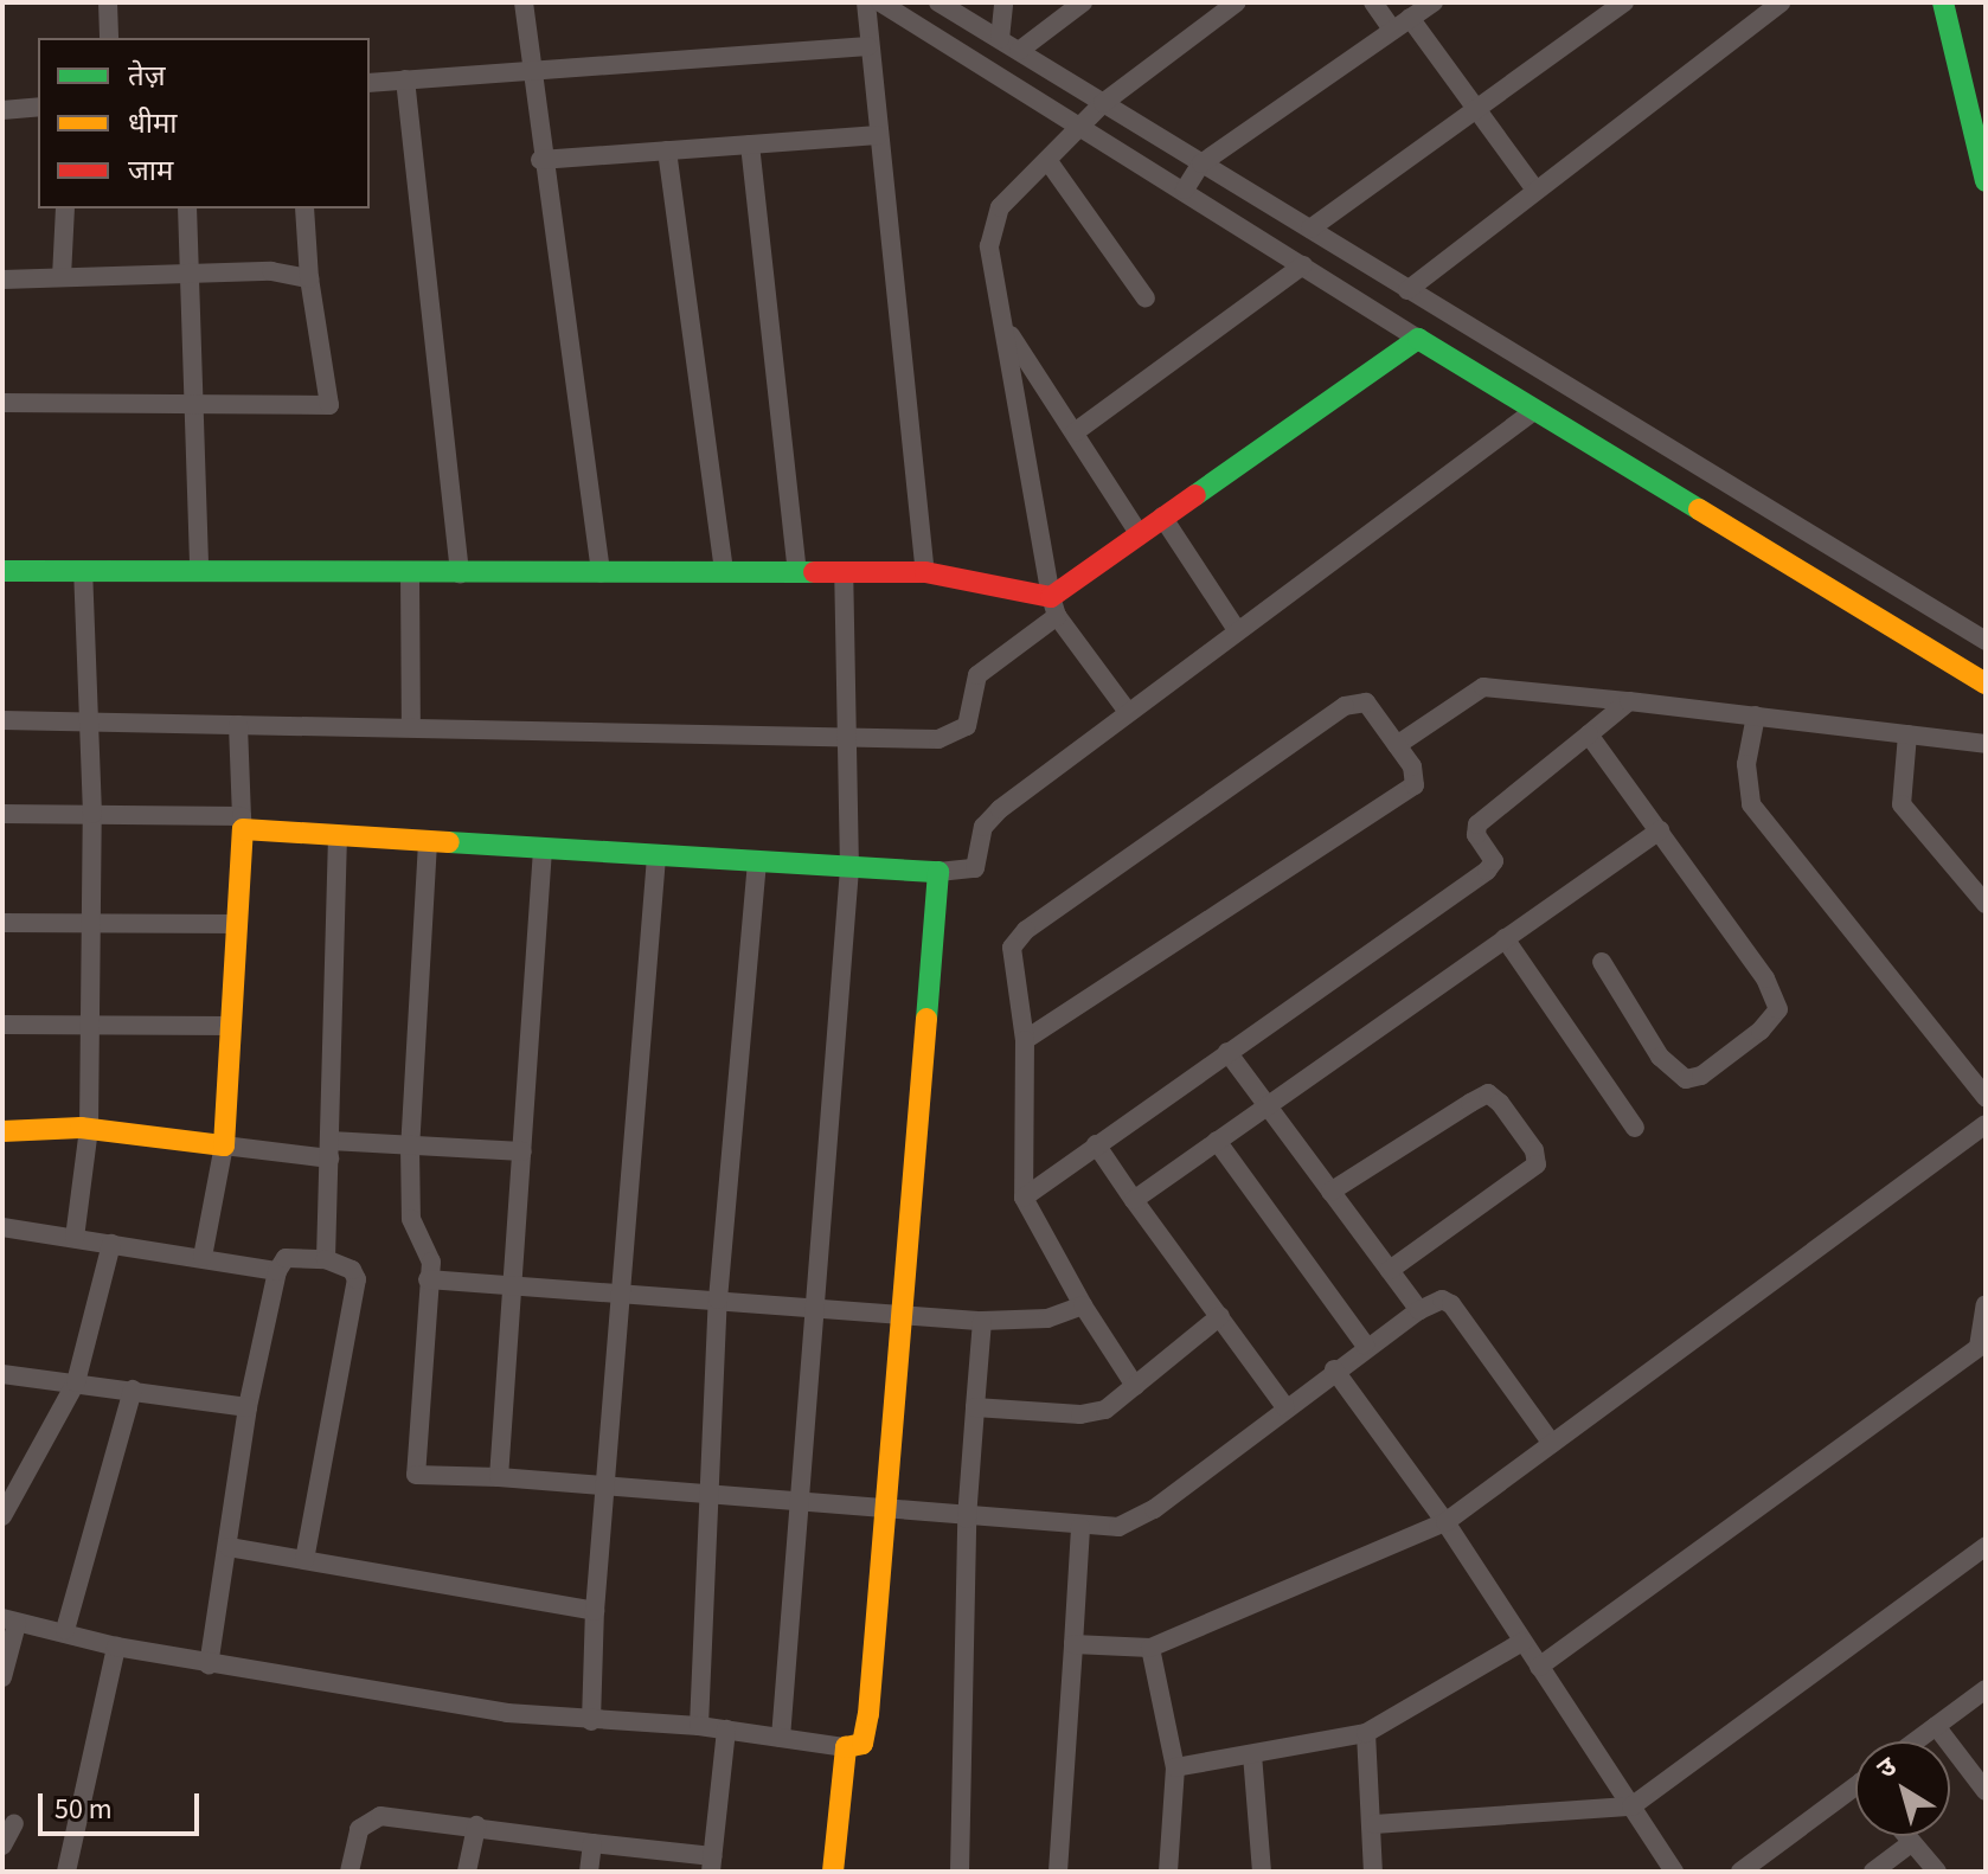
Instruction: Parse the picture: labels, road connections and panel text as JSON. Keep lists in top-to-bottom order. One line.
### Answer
{"legend":["तेज़","धीमा","जाम"],"scale_bar":"50 m","north":"top left"}
